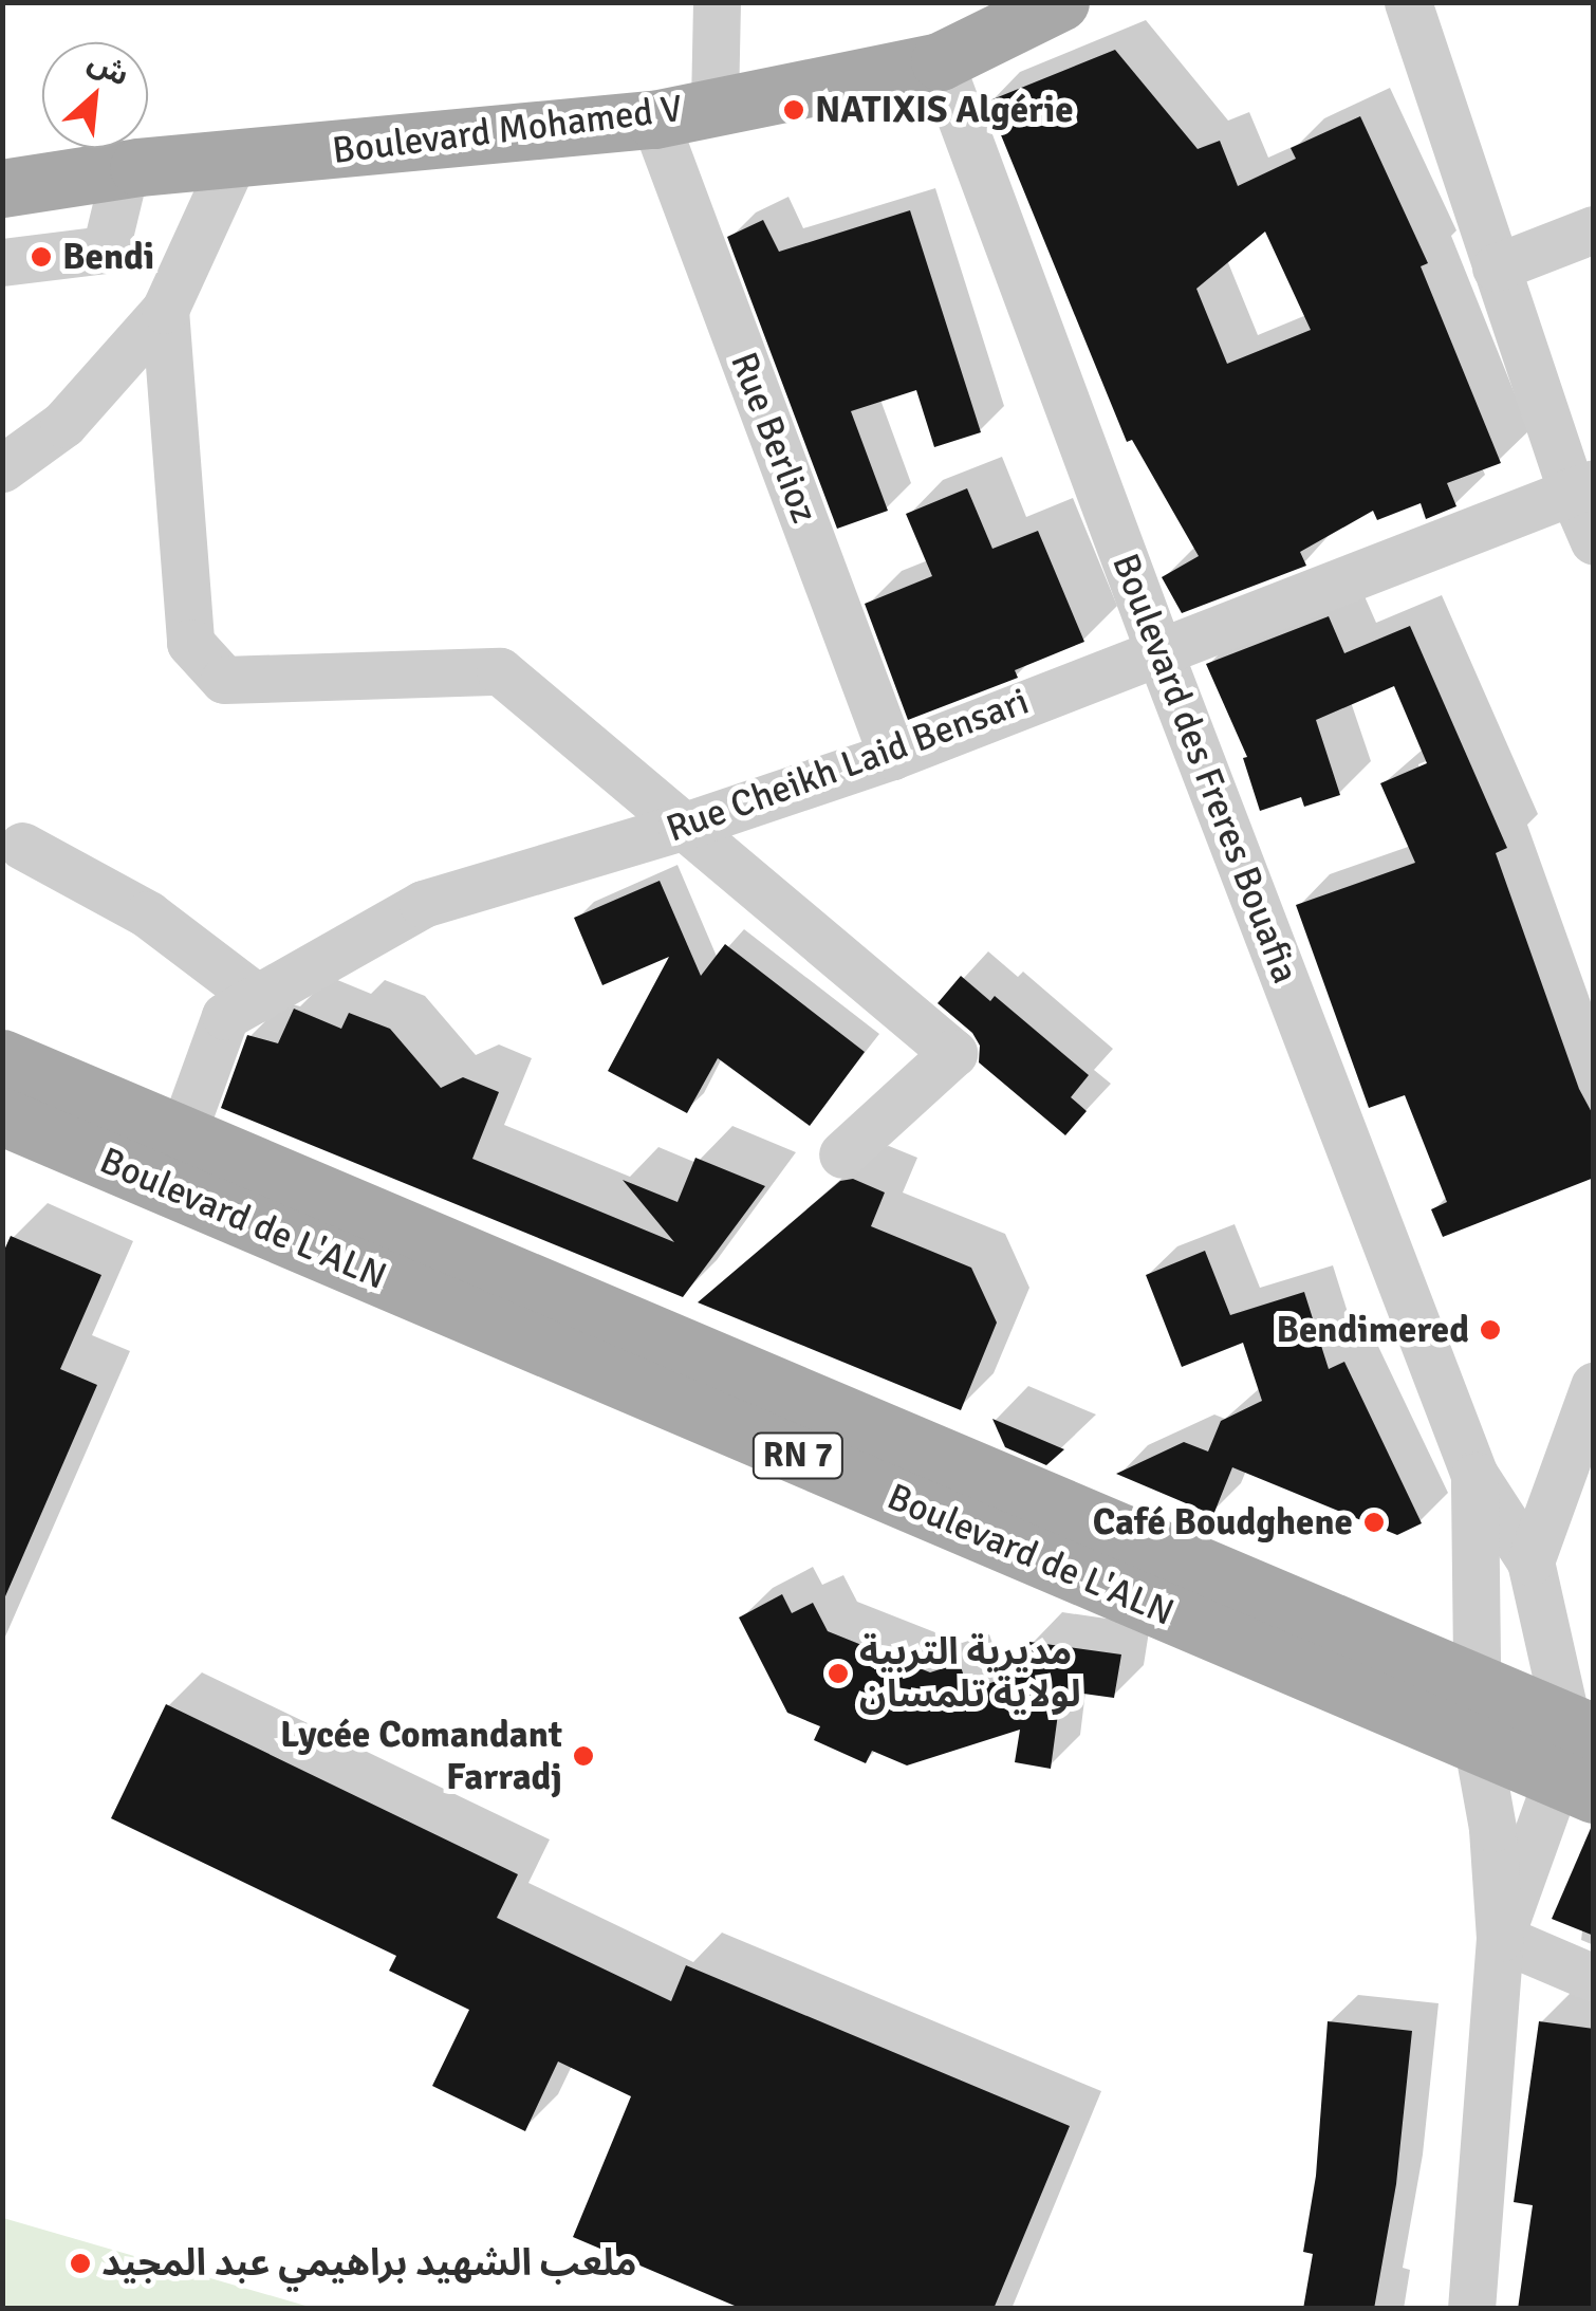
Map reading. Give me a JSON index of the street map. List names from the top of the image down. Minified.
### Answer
{"streets":{"main road":["Boulevard Mohamed V","Boulevard de L'ALN","RN 7"],"street":["Rue Berlioz","Rue Cheikh Laid Bensari","Boulevard des Freres Bouafia"]},"crossings":[["Boulevard Mohamed V","Rue Berlioz"],["Boulevard Mohamed V","Boulevard des Freres Bouafia"],["Rue Berlioz","Rue Cheikh Laid Bensari"],["Rue Cheikh Laid Bensari","Boulevard des Freres Bouafia"],["Rue Cheikh Laid Bensari","Boulevard de L'ALN"]],"places":["NATIXIS Algérie","Bendi","Bendimered","Café Boudghene","مديرية التربية لولاية تلمسان","Lycée Comandant Farradj","ملعب الشهيد براهيمي عبد المجيد"],"north":"top right"}
